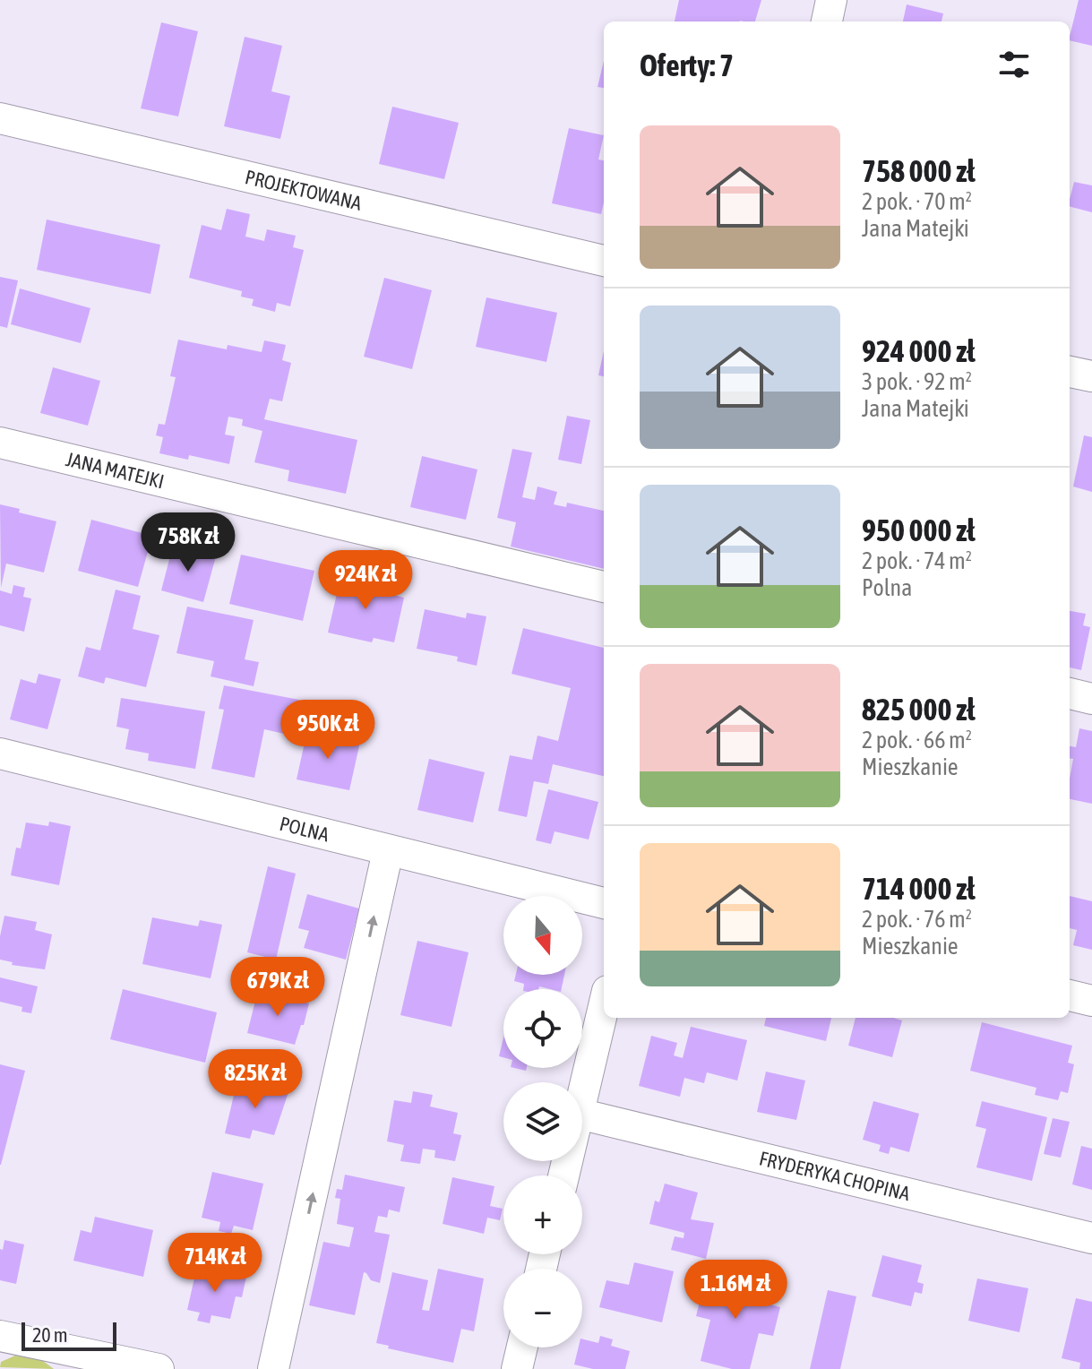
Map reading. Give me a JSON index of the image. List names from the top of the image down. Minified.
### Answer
{"streets":{"street":["PROJEKTOWANA","JANA MATEJKI","POLNA","FRYDERYKA CHOPINA"]},"scale_bar":"20 m","north":"bottom","page":{"heading":"Oferty: 7","list":[{"name":"758 000 zł","note":"2 pok. · 70 m² · Jana Matejki"},{"name":"924 000 zł","note":"3 pok. · 92 m² · Jana Matejki"},{"name":"950 000 zł","note":"2 pok. · 74 m² · Polna"},{"name":"825 000 zł","note":"2 pok. · 66 m² · Mieszkanie"},{"name":"714 000 zł","note":"2 pok. · 76 m² · Mieszkanie"}],"price":["758K zł","924K zł","950K zł","679K zł","825K zł","714K zł","1.16M zł"],"map_buttons":["+","−"],"scale":"20 m"}}
